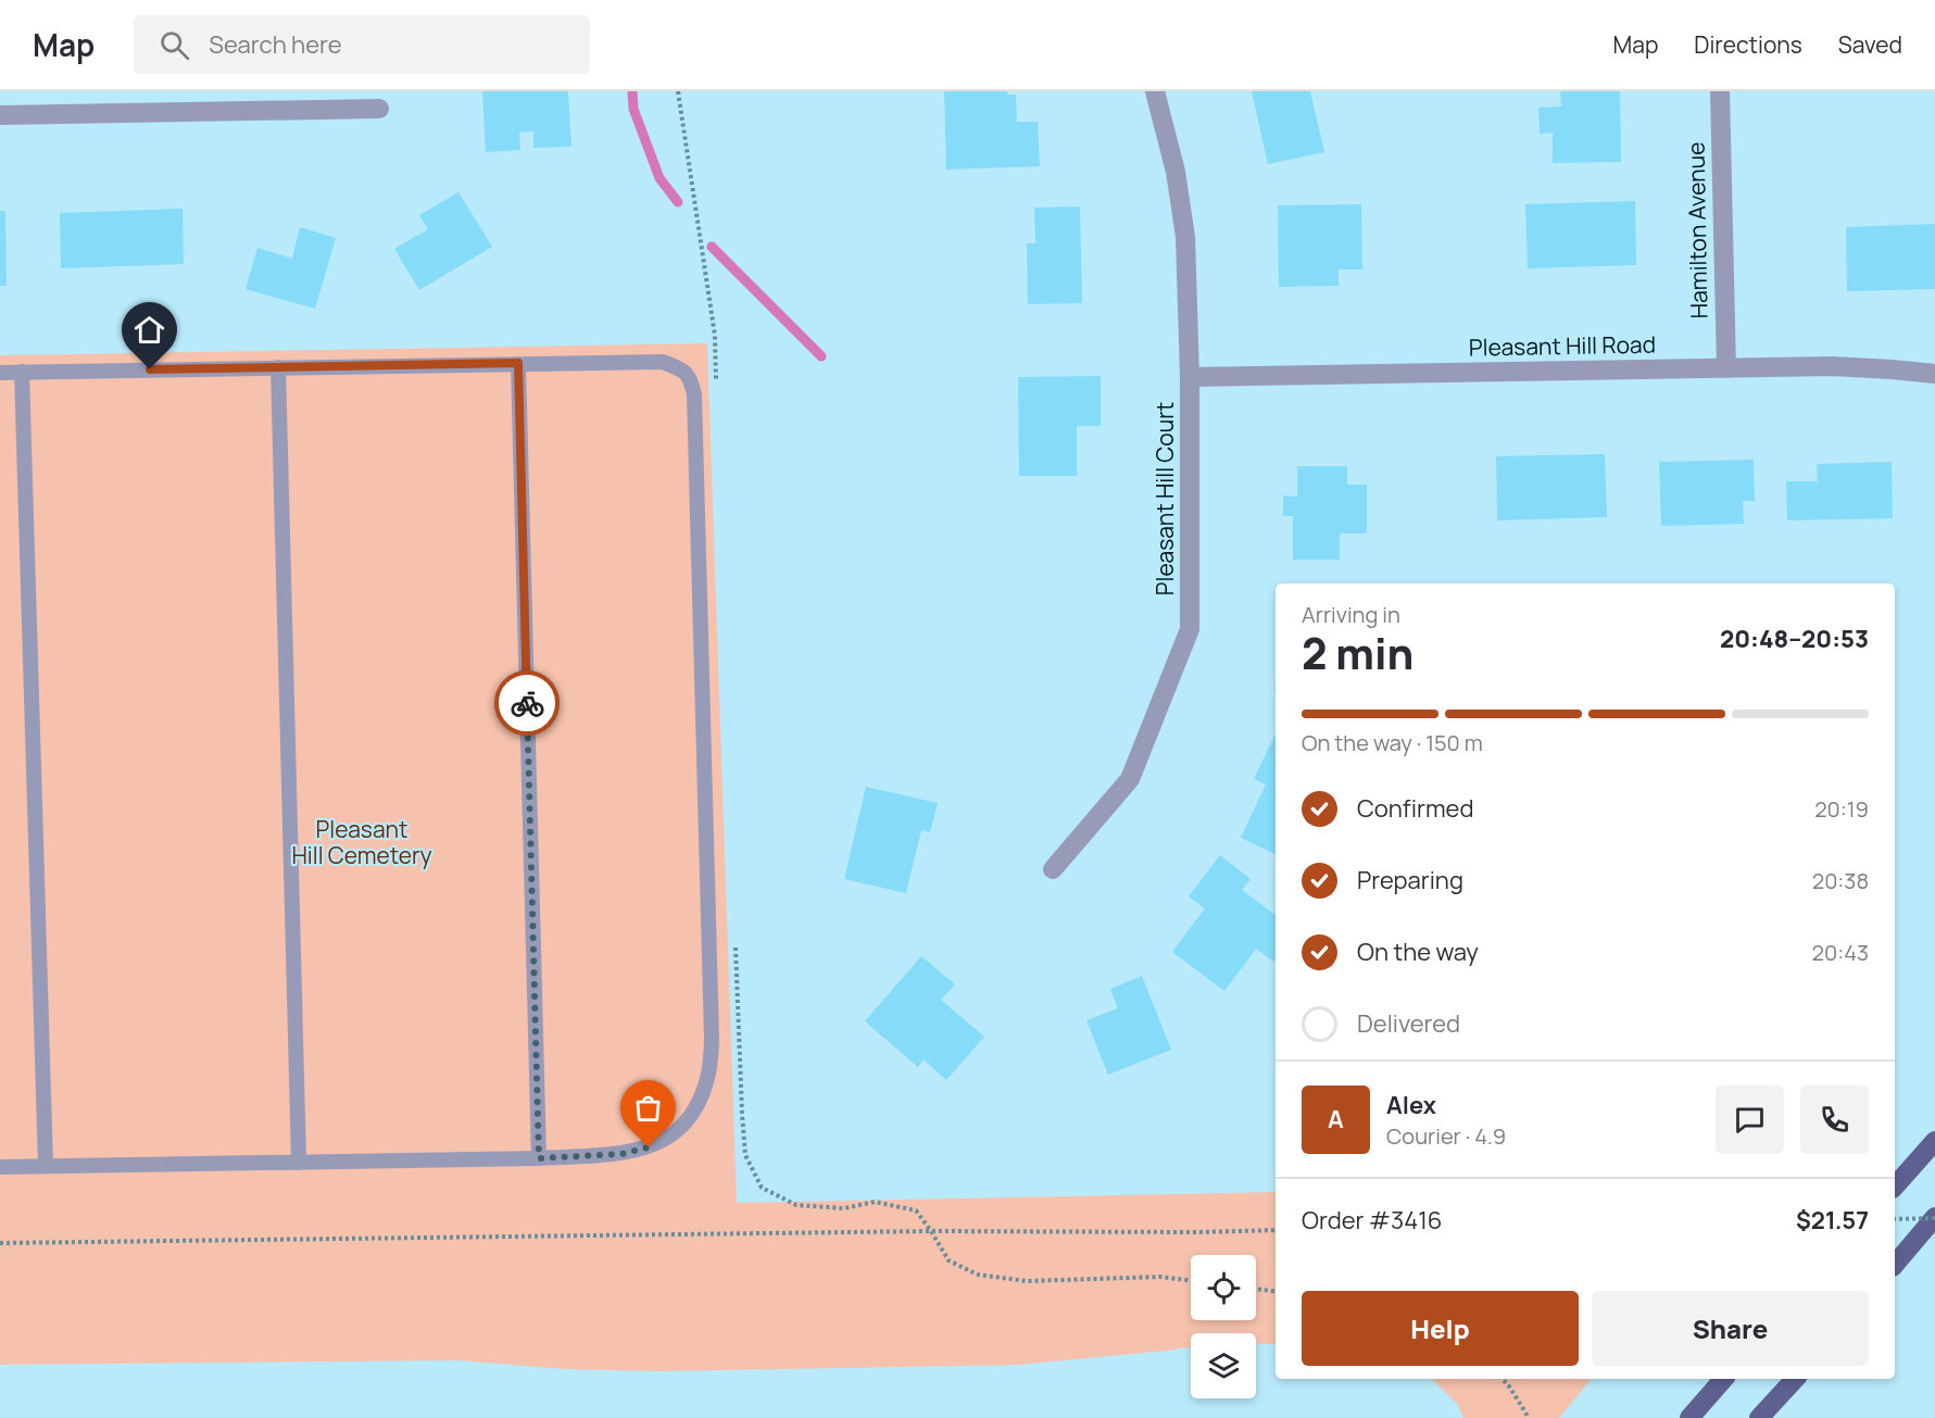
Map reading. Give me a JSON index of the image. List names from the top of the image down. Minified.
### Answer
{"streets":{"street":["Hamilton Avenue","Pleasant Hill Road","Pleasant Hill Court"]},"crossings":[["Hamilton Avenue","Pleasant Hill Road"],["Pleasant Hill Road","Pleasant Hill Court"]],"parks":["Pleasant Hill Cemetery"],"page":{"header":"Map","search":"Search here","nav":["Map","Directions","Saved"],"heading":["2 min","Arriving in","20:48–20:53"],"panel":["Alex","Courier · 4.9","Order #3416","$21.57"],"bar":"On the way · 150 m","list":[["Confirmed","20:19"],["Preparing","20:38"],["On the way","20:43"],"Delivered"],"round":"A","buttons":["Help","Share"]}}
